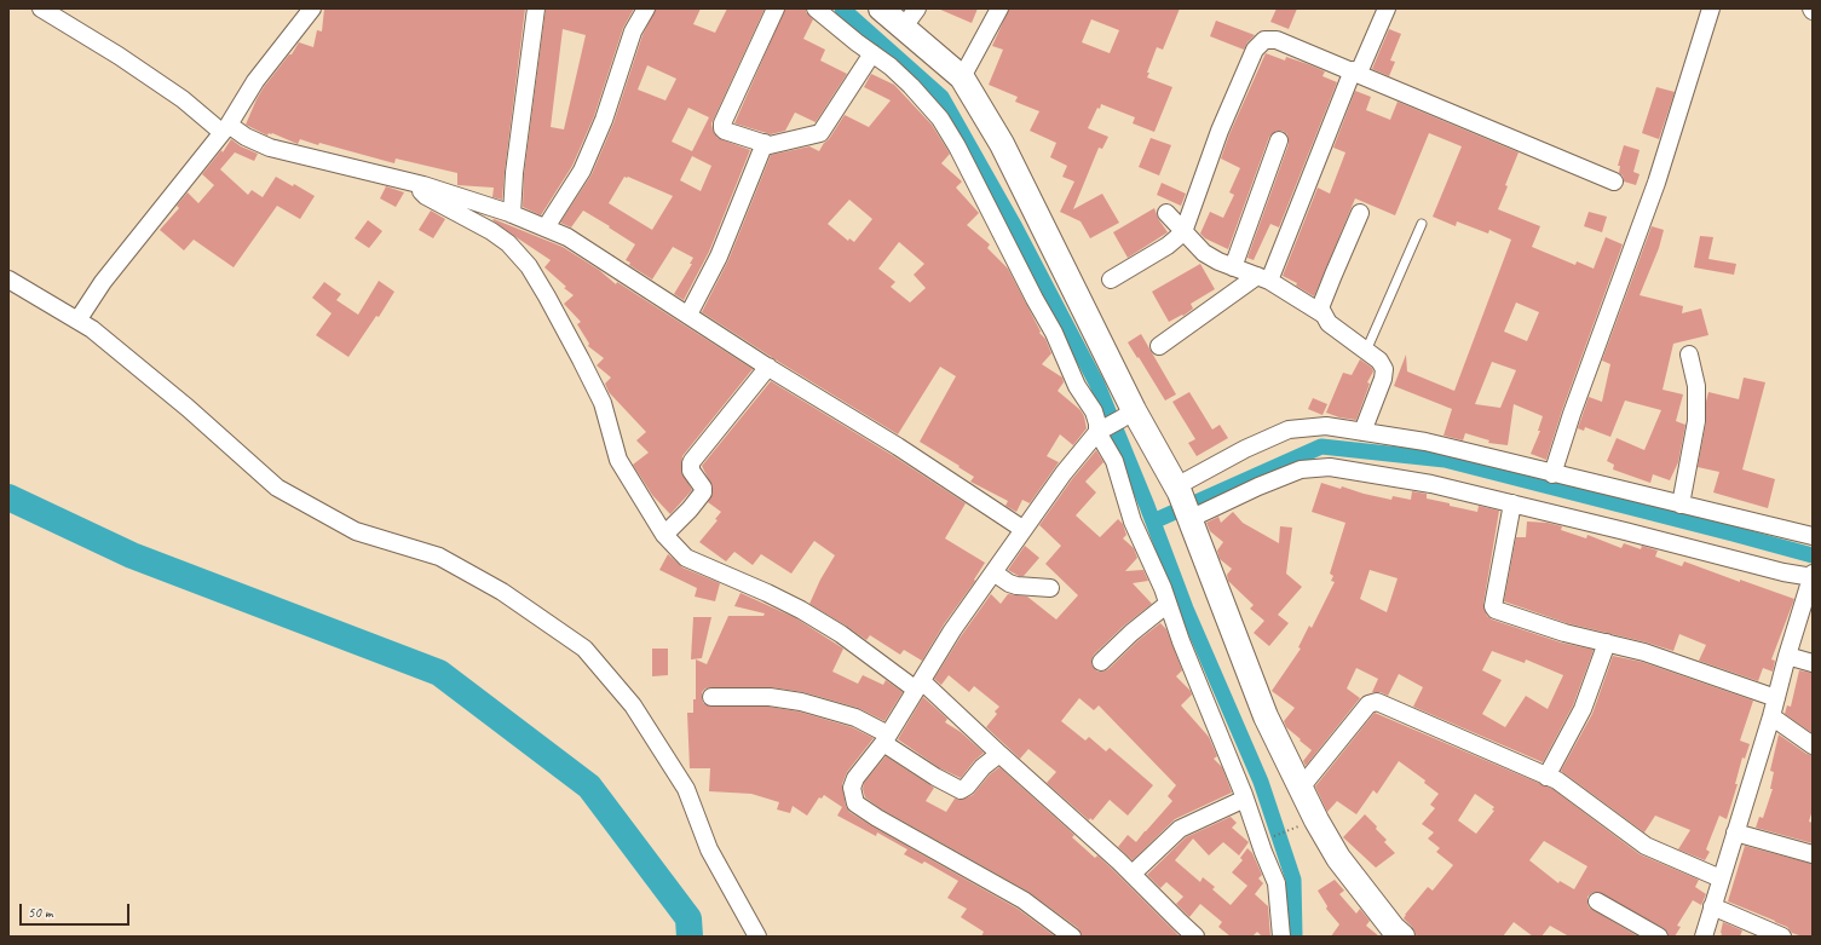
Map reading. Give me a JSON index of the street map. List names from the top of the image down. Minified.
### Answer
{"scale_bar":"50 m"}
